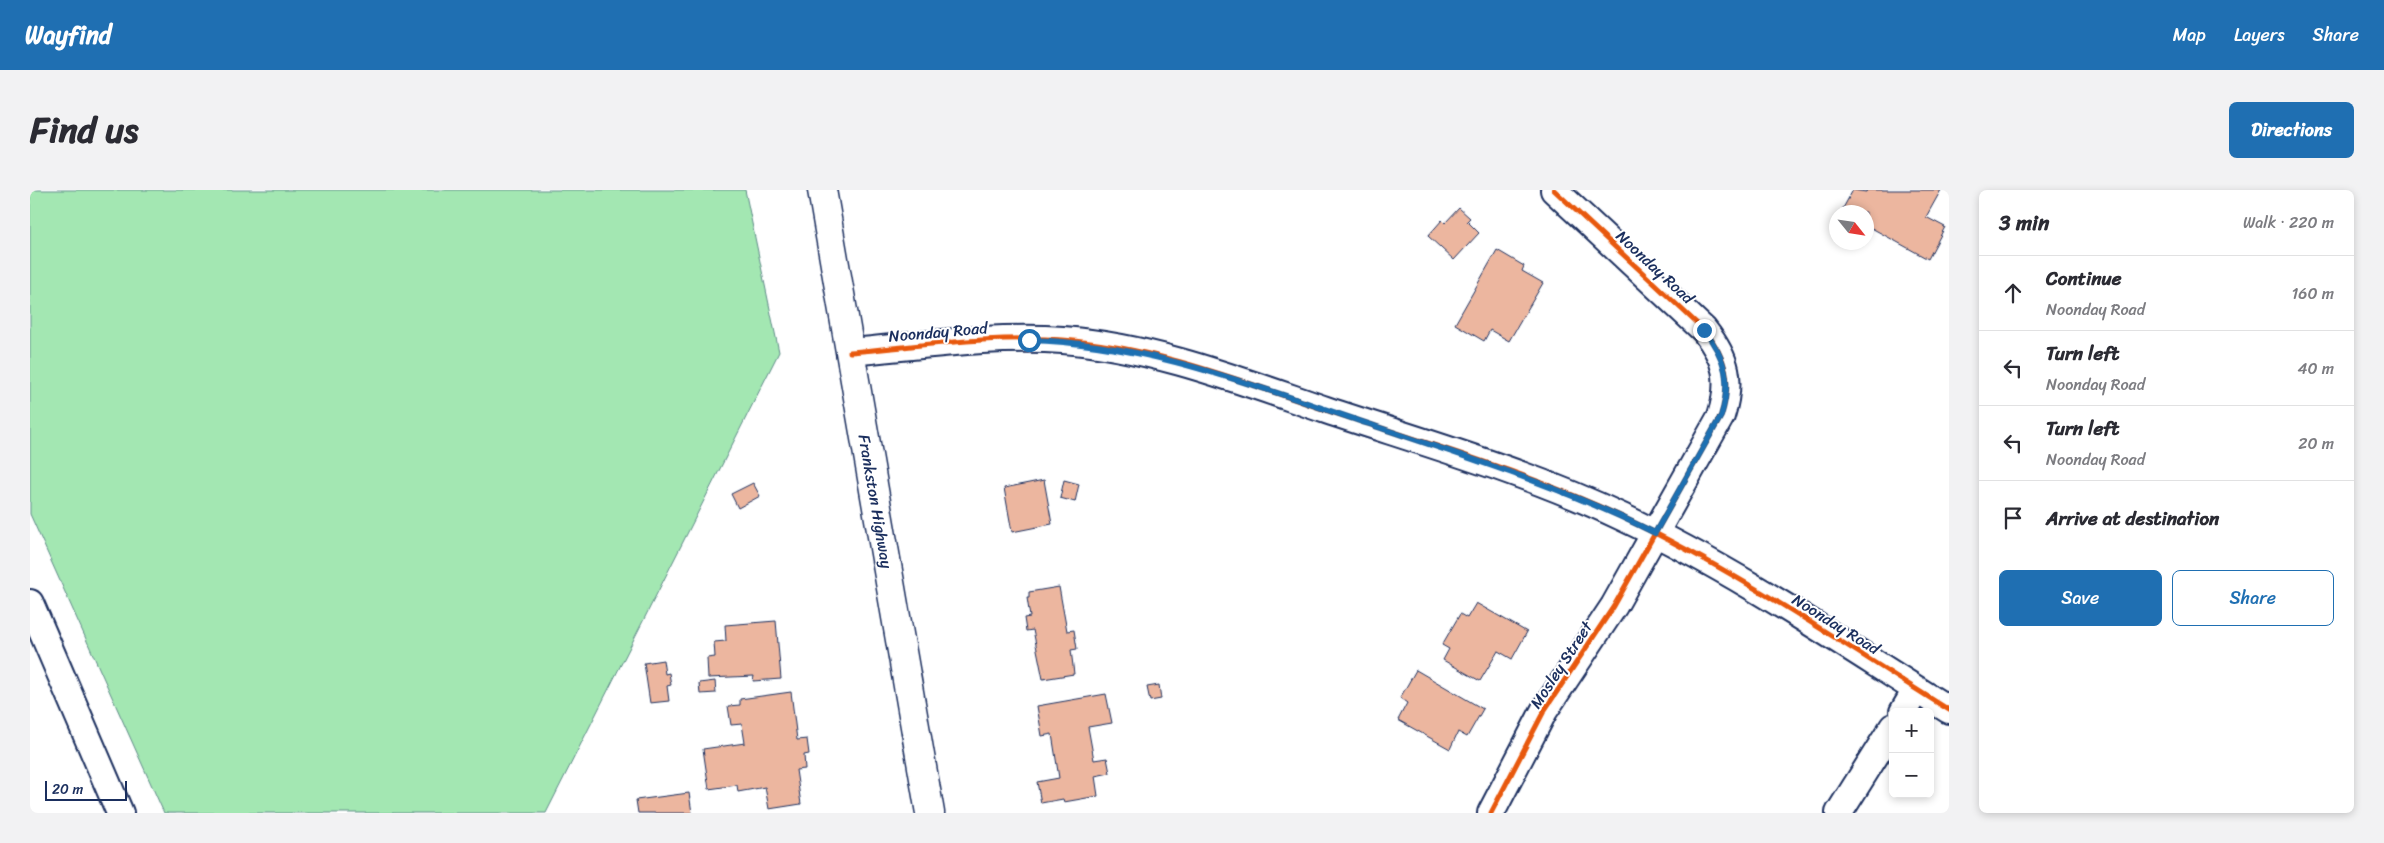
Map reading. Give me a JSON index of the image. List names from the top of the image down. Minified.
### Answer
{"streets":{"main road":["Frankston Highway"],"street":["Noonday Road","Mosley Street"]},"crossings":[["Noonday Road","Frankston Highway"],["Noonday Road","Mosley Street"]],"scale_bar":"20 m","north":"bottom right","page":{"header":"Wayfind","nav":["Map","Layers","Share"],"title":"Find us","buttons":["Directions",["Save","Share"]],"heading":["3 min","Walk · 220 m"],"list":[["Continue","Noonday Road","160 m"],["Turn left","Noonday Road","40 m"],["Turn left","Noonday Road","20 m"],"Arrive at destination"],"map_buttons":["+","−"],"scale":"20 m"}}
